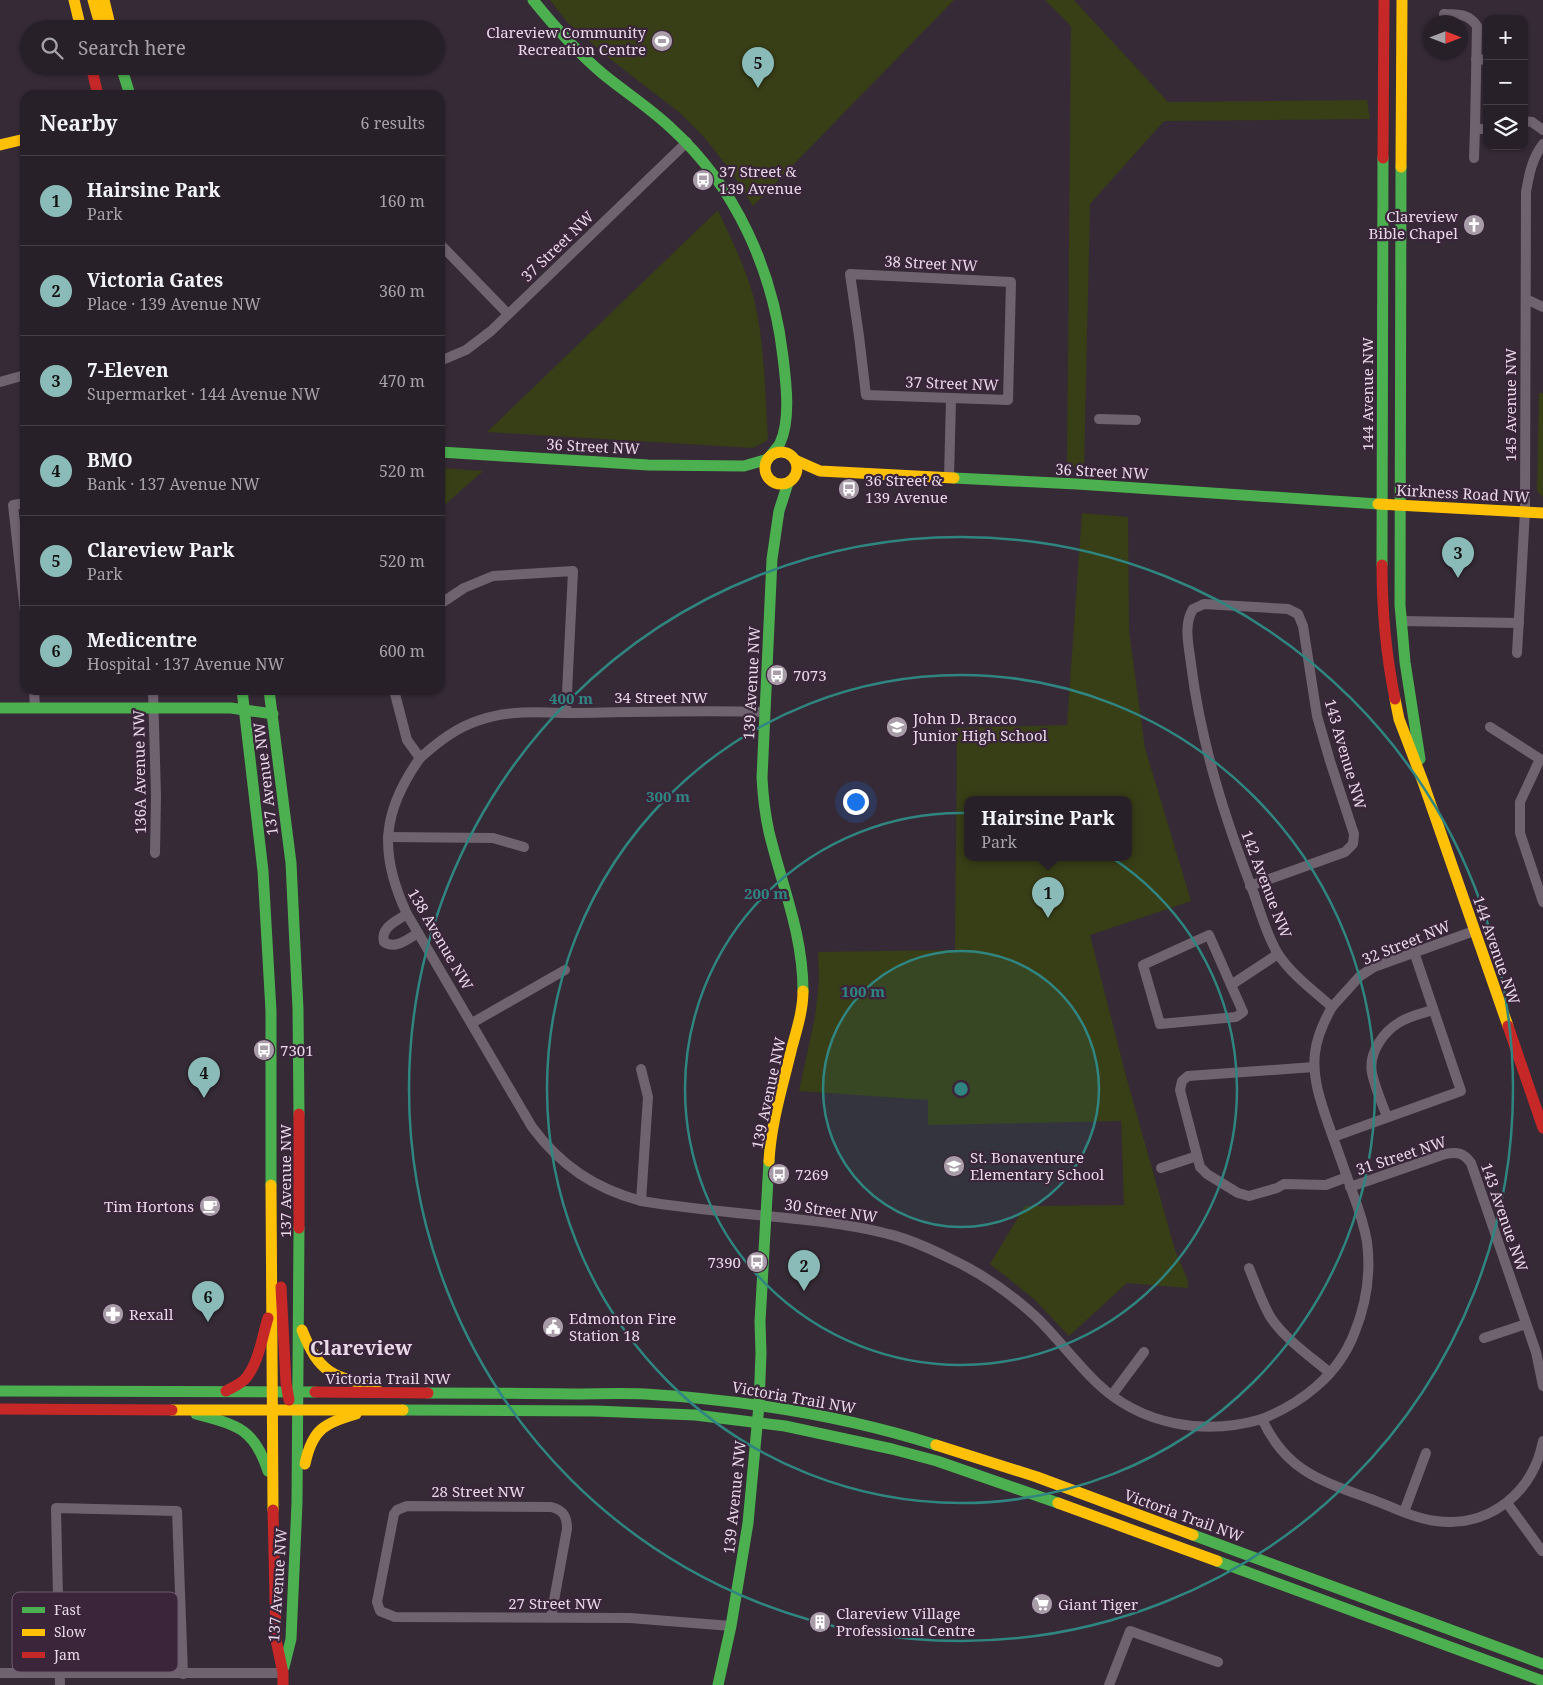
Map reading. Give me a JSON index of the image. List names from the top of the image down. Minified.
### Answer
{"streets":{"main road":["144 Avenue NW","36 Street NW","Kirkness Road NW","139 Avenue NW","137 Avenue NW","Victoria Trail NW"],"street":["37 Street NW","38 Street NW","145 Avenue NW","34 Street NW","143 Avenue NW","136A Avenue NW","142 Avenue NW","138 Avenue NW","32 Street NW","31 Street NW","30 Street NW","28 Street NW","27 Street NW"]},"crossings":[["37 Street NW","38 Street NW"],["144 Avenue NW","36 Street NW"],["144 Avenue NW","Kirkness Road NW"],["144 Avenue NW","32 Street NW"],["145 Avenue NW","Kirkness Road NW"],["36 Street NW","Kirkness Road NW"],["36 Street NW","139 Avenue NW"],["139 Avenue NW","34 Street NW"],["139 Avenue NW","30 Street NW"],["139 Avenue NW","Victoria Trail NW"],["139 Avenue NW","27 Street NW"],["34 Street NW","138 Avenue NW"],["143 Avenue NW","142 Avenue NW"],["143 Avenue NW","31 Street NW"],["137 Avenue NW","Victoria Trail NW"],["142 Avenue NW","32 Street NW"],["138 Avenue NW","30 Street NW"],["28 Street NW","27 Street NW"]],"districts":["Clareview"],"places":{"sports":["Clareview Community Recreation Centre"],"bus stop":["37 Street & 139 Avenue","36 Street & 139 Avenue","7073","7301","7269","7390"],"church":["Clareview Bible Chapel"],"school or university":["John D. Bracco Junior High School","St. Bonaventure Elementary School"],"cafe":["Tim Hortons"],"pharmacy":["Rexall"],"public building":["Edmonton Fire Station 18"],"supermarket":["Giant Tiger"],"building":["Clareview Village Professional Centre"]},"legend":["Fast","Slow","Jam"],"north":"right","page":{"map_buttons":["+","−"],"search":"Search here","pins":["5","3","1","4","2","6"],"heading":["Nearby","6 results"],"list":[{"mark":"1","name":"Hairsine Park","note":"Park","value":"160 m"},{"mark":"2","name":"Victoria Gates","note":"Place · 139 Avenue NW","value":"360 m"},{"mark":"3","name":"7-Eleven","note":"Supermarket · 144 Avenue NW","value":"470 m"},{"mark":"4","name":"BMO","note":"Bank · 137 Avenue NW","value":"520 m"},{"mark":"5","name":"Clareview Park","note":"Park","value":"520 m"},{"mark":"6","name":"Medicentre","note":"Hospital · 137 Avenue NW","value":"600 m"}],"popup":["Hairsine Park","Park"]},"rings":["400 m","300 m","200 m","100 m"]}
